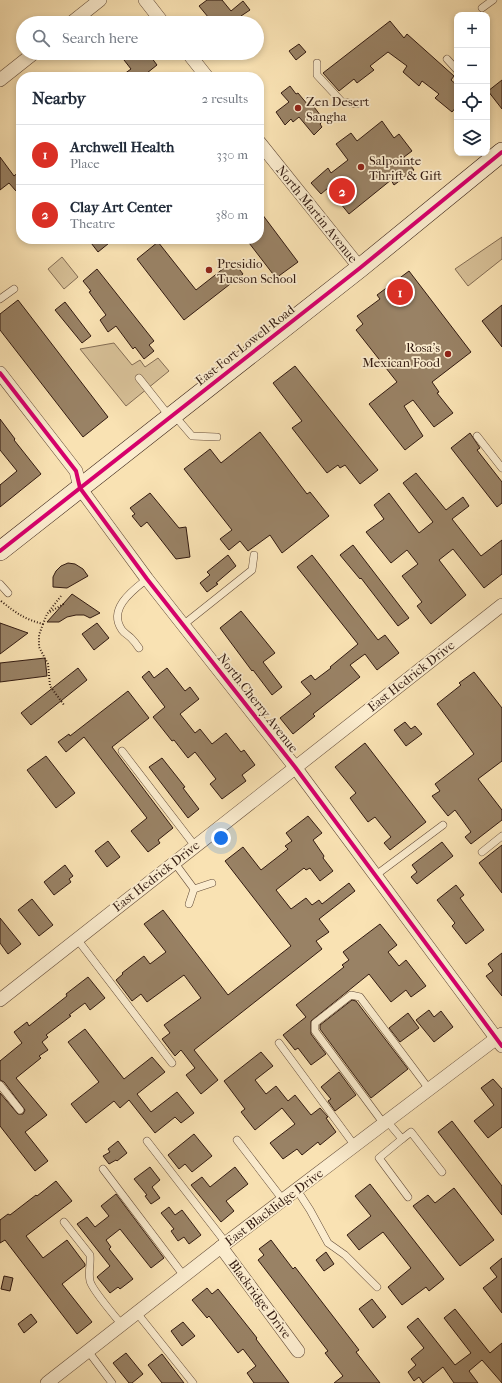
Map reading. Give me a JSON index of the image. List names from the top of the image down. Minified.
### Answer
{"streets":{"main road":["East Fort Lowell Road"],"street":["North Martin Avenue","East Hedrick Drive","North Cherry Avenue","East Blacklidge Drive","Blackridge Drive"]},"crossings":[["North Martin Avenue","East Fort Lowell Road"],["East Fort Lowell Road","North Cherry Avenue"],["East Hedrick Drive","North Cherry Avenue"],["North Cherry Avenue","East Blacklidge Drive"],["East Blacklidge Drive","Blackridge Drive"]],"places":["Zen Desert Sangha","Salpointe Thrift & Gift","Presidio Tucson School","Rosa's Mexican Food"],"page":{"map_buttons":["+","−"],"search":"Search here","heading":["Nearby","2 results"],"list":[{"mark":"1","name":"Archwell Health","note":"Place","value":"330 m"},{"mark":"2","name":"Clay Art Center","note":"Theatre","value":"380 m"}],"pins":["2","1"]}}
